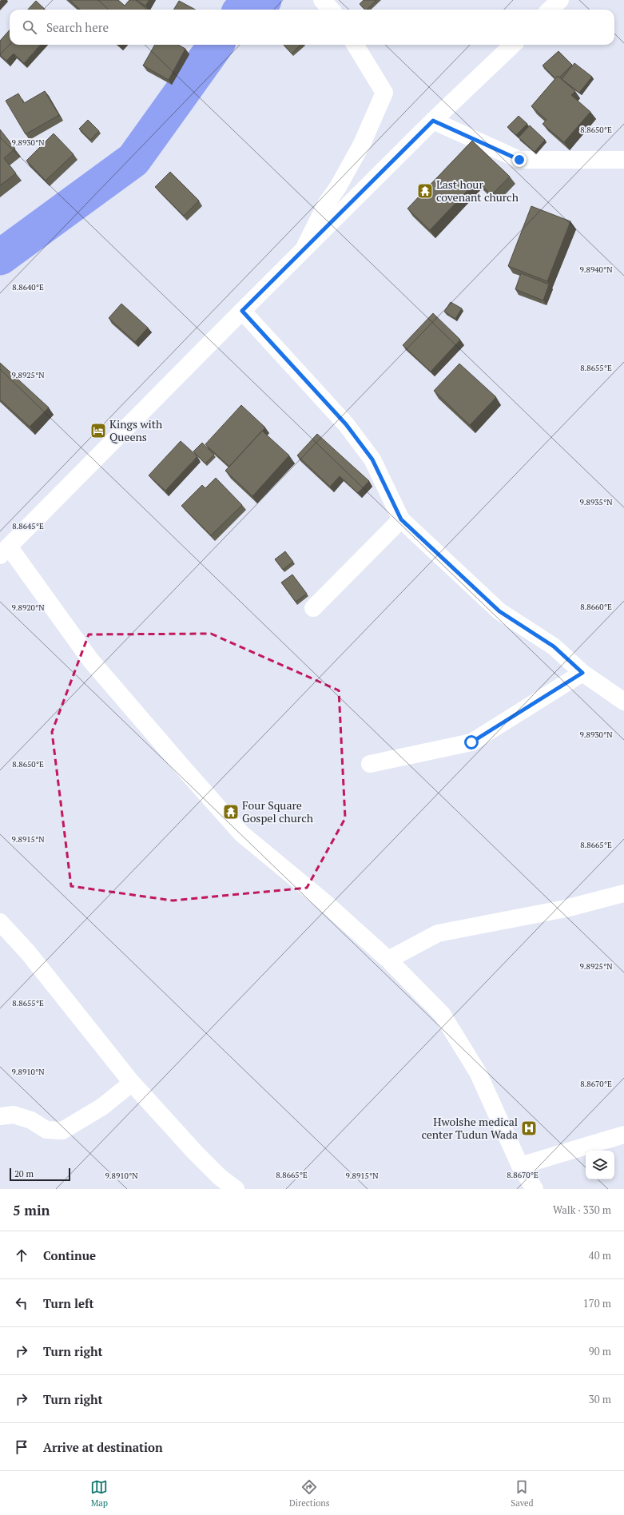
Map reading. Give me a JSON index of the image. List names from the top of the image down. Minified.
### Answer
{"places":{"temple":["Last hour covenant church","Four Square Gospel church"],"hotel":["Kings with Queens"],"hospital":["Hwolshe medical center Tudun Wada"]},"scale_bar":"20 m","page":{"search":"Search here","scale":"20 m","heading":["5 min","Walk · 330 m"],"list":[["Continue","40 m"],["Turn left","170 m"],["Turn right","90 m"],["Turn right","30 m"],"Arrive at destination"],"nav":["Map","Directions","Saved"]},"coordinates":["8.8650°E","9.8930°N","9.8940°N","8.8640°E","8.8655°E","9.8925°N","9.8935°N","8.8645°E","8.8660°E","9.8920°N","9.8915°N","8.8665°E","9.8910°N","8.8670°E"]}
